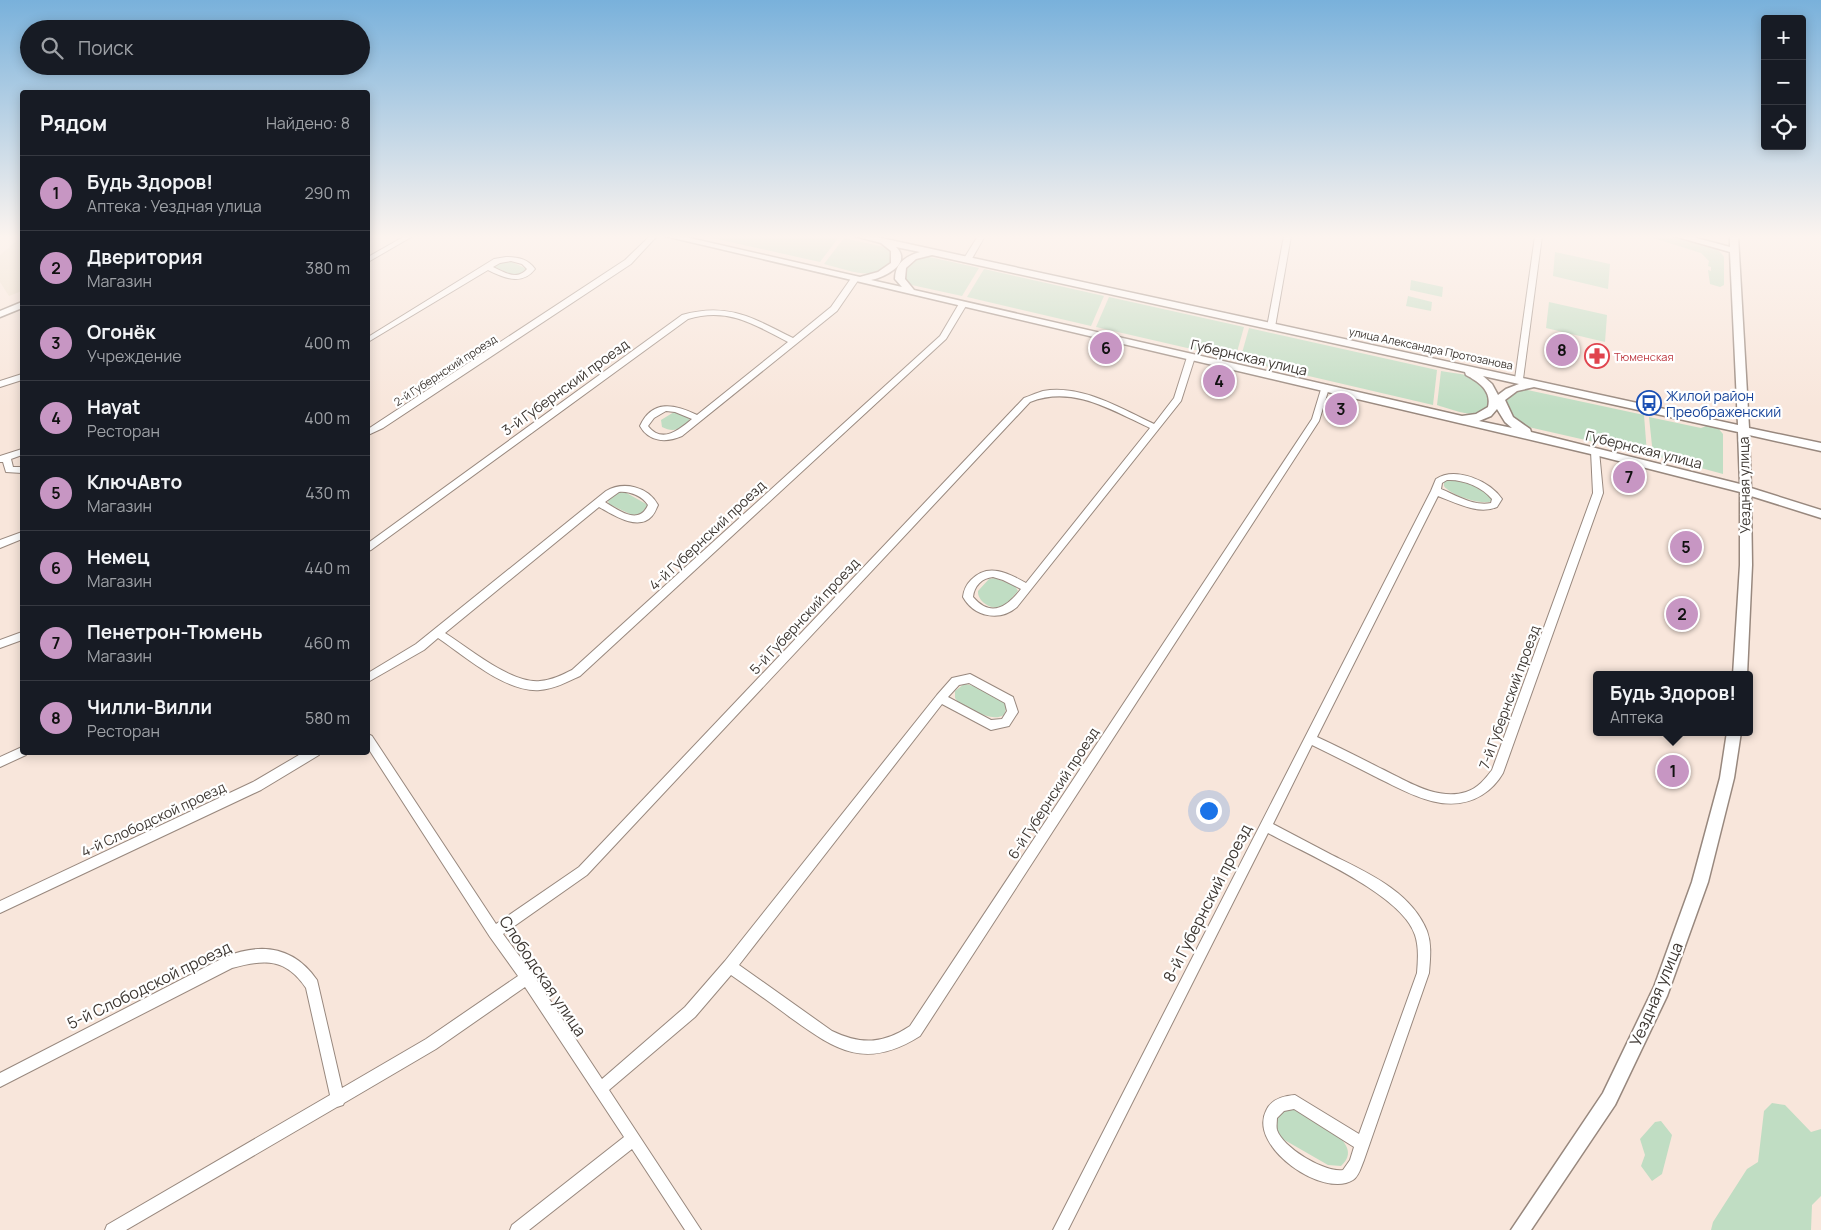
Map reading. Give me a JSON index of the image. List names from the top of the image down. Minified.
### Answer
{"streets":{"street":["улица Александра Протозанова","Губернская улица","2-й Губернский проезд","3-й Губернский проезд","Уездная улица","4-й Губернский проезд","5-й Губернский проезд","7-й Губернский проезд","6-й Губернский проезд","4-й Слободской проезд","8-й Губернский проезд","Слободская улица","5-й Слободской проезд"]},"crossings":[["улица Александра Протозанова","Уездная улица"],["Губернская улица","Уездная улица"],["Губернская улица","4-й Губернский проезд"],["Губернская улица","7-й Губернский проезд"],["Губернская улица","6-й Губернский проезд"],["5-й Губернский проезд","Слободская улица"]],"places":{"pharmacy":["Тюменская"],"bus stop":["Жилой район Преображенский"]},"page":{"map_buttons":["+","−"],"search":"Поиск","heading":["Рядом","Найдено: 8"],"list":[{"mark":"1","name":"Будь Здоров!","note":"Аптека · Уездная улица","value":"290 m"},{"mark":"2","name":"Дверитория","note":"Магазин","value":"380 m"},{"mark":"3","name":"Огонёк","note":"Учреждение","value":"400 m"},{"mark":"4","name":"Hayat","note":"Ресторан","value":"400 m"},{"mark":"5","name":"КлючАвто","note":"Магазин","value":"430 m"},{"mark":"6","name":"Немец","note":"Магазин","value":"440 m"},{"mark":"7","name":"Пенетрон-Тюмень","note":"Магазин","value":"460 m"},{"mark":"8","name":"Чилли-Вилли","note":"Ресторан","value":"580 m"}],"pins":["6","8","4","3","7","5","2","1"],"popup":["Будь Здоров!","Аптека"]}}
